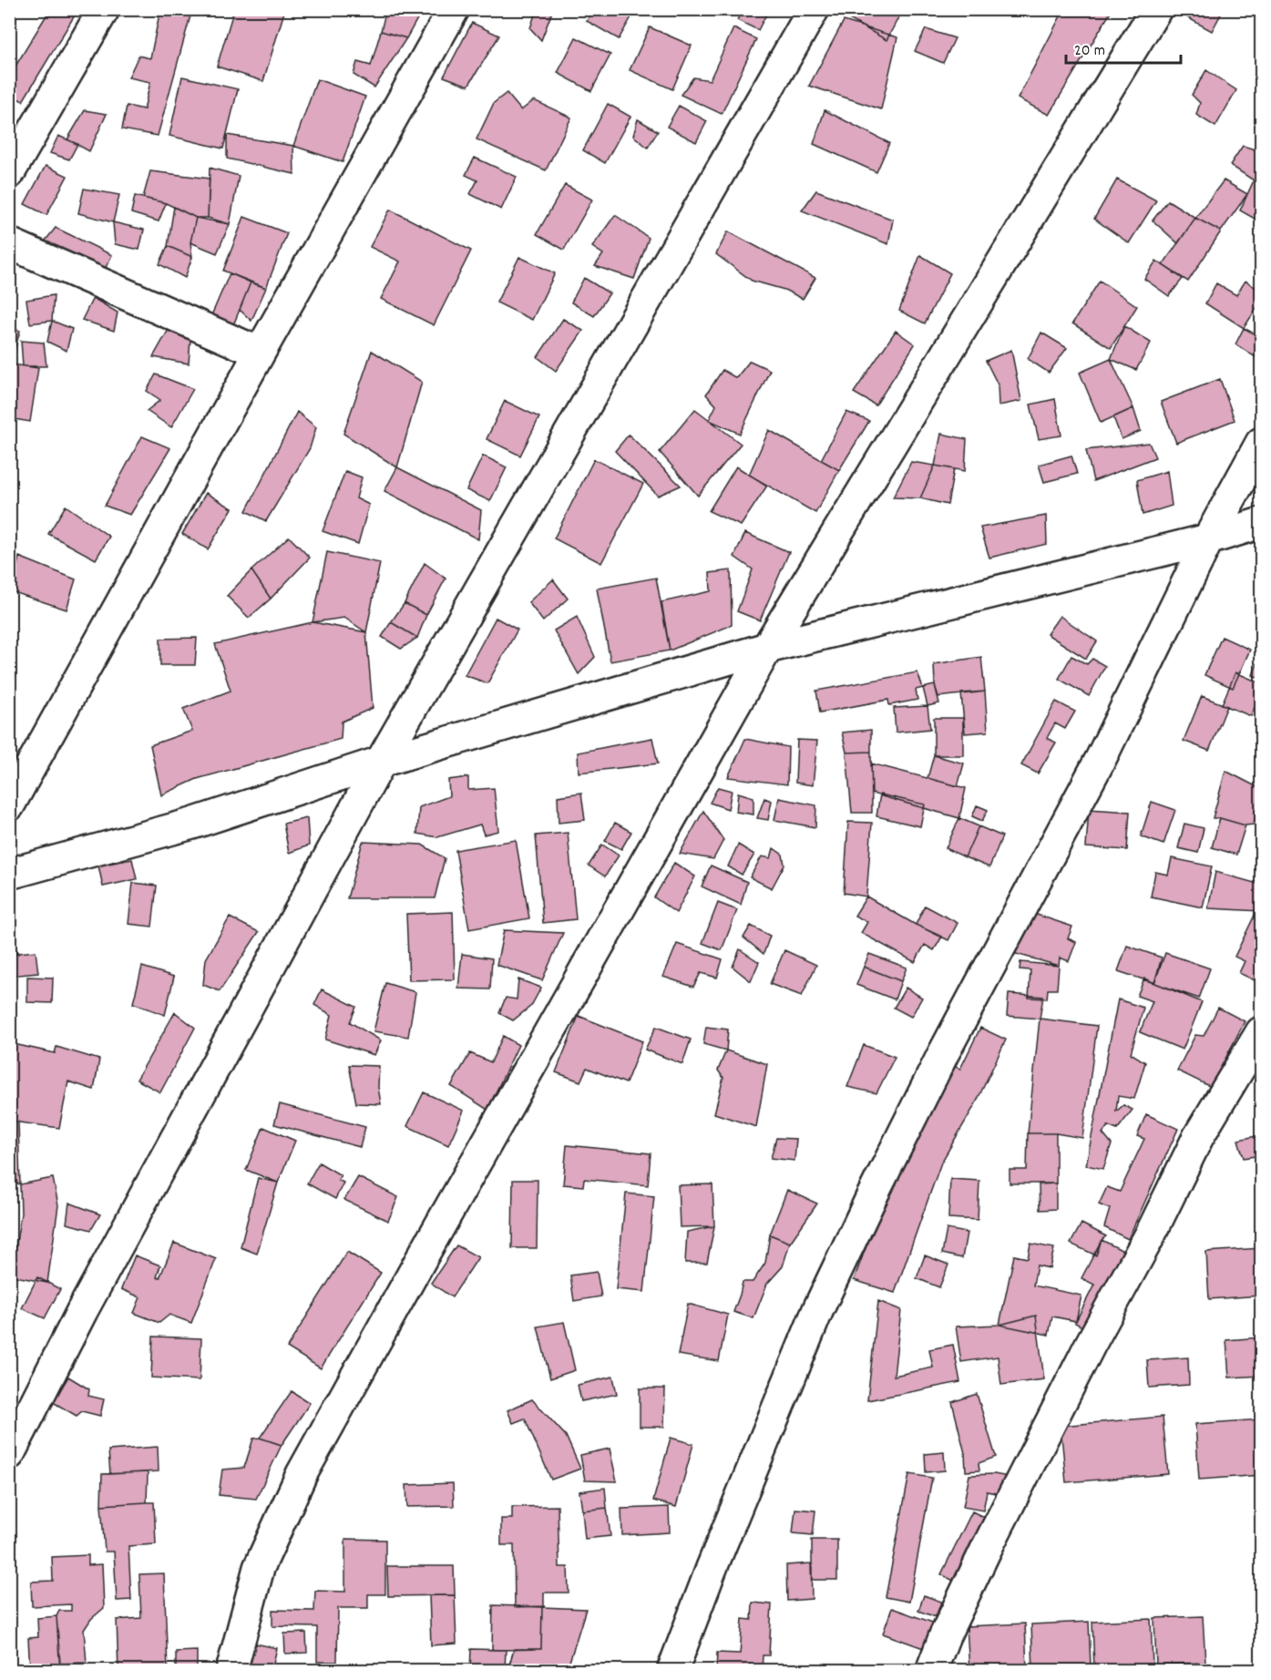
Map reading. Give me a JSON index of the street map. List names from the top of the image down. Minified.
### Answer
{"scale_bar":"20 m"}
